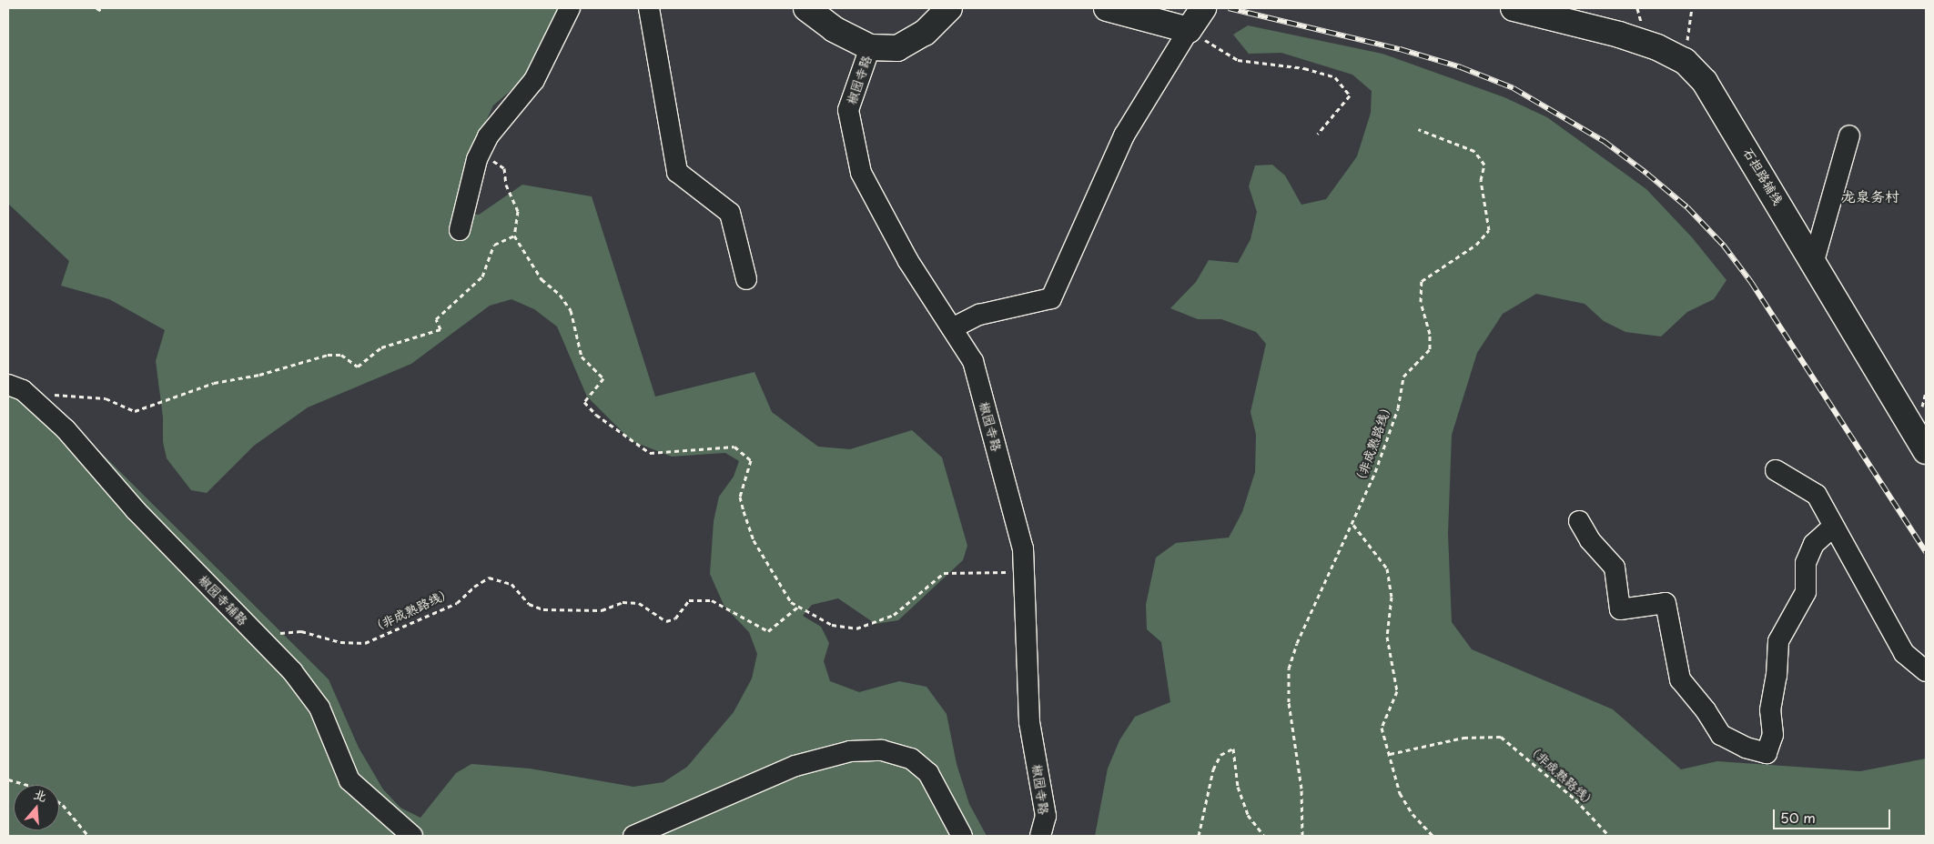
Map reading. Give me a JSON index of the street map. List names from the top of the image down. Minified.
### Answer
{"streets":{"main road":["石担路辅线"],"street":["椒园寺路","椒园寺辅路"],"path":["（非成熟路线）"]},"crossings":[["（非成熟路线）","椒园寺辅路"]],"districts":["龙泉务村"],"scale_bar":"50 m","north":"top"}
